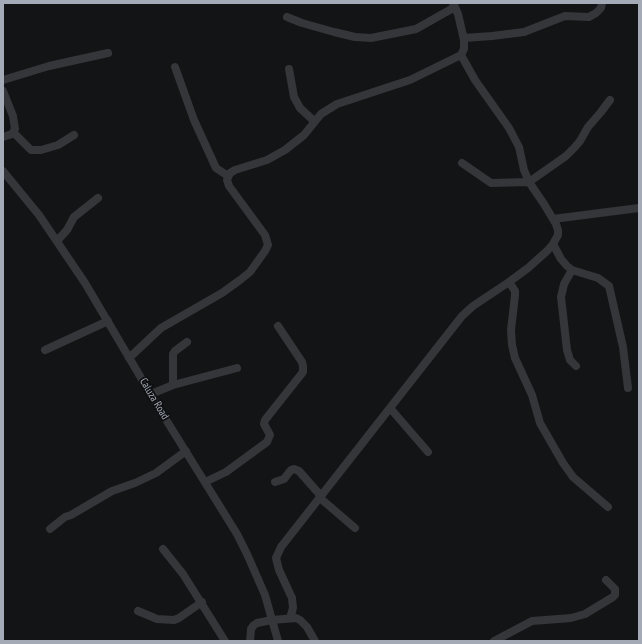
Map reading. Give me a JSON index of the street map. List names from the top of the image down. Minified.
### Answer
{"streets":{"street":["Caluza Road"]}}
